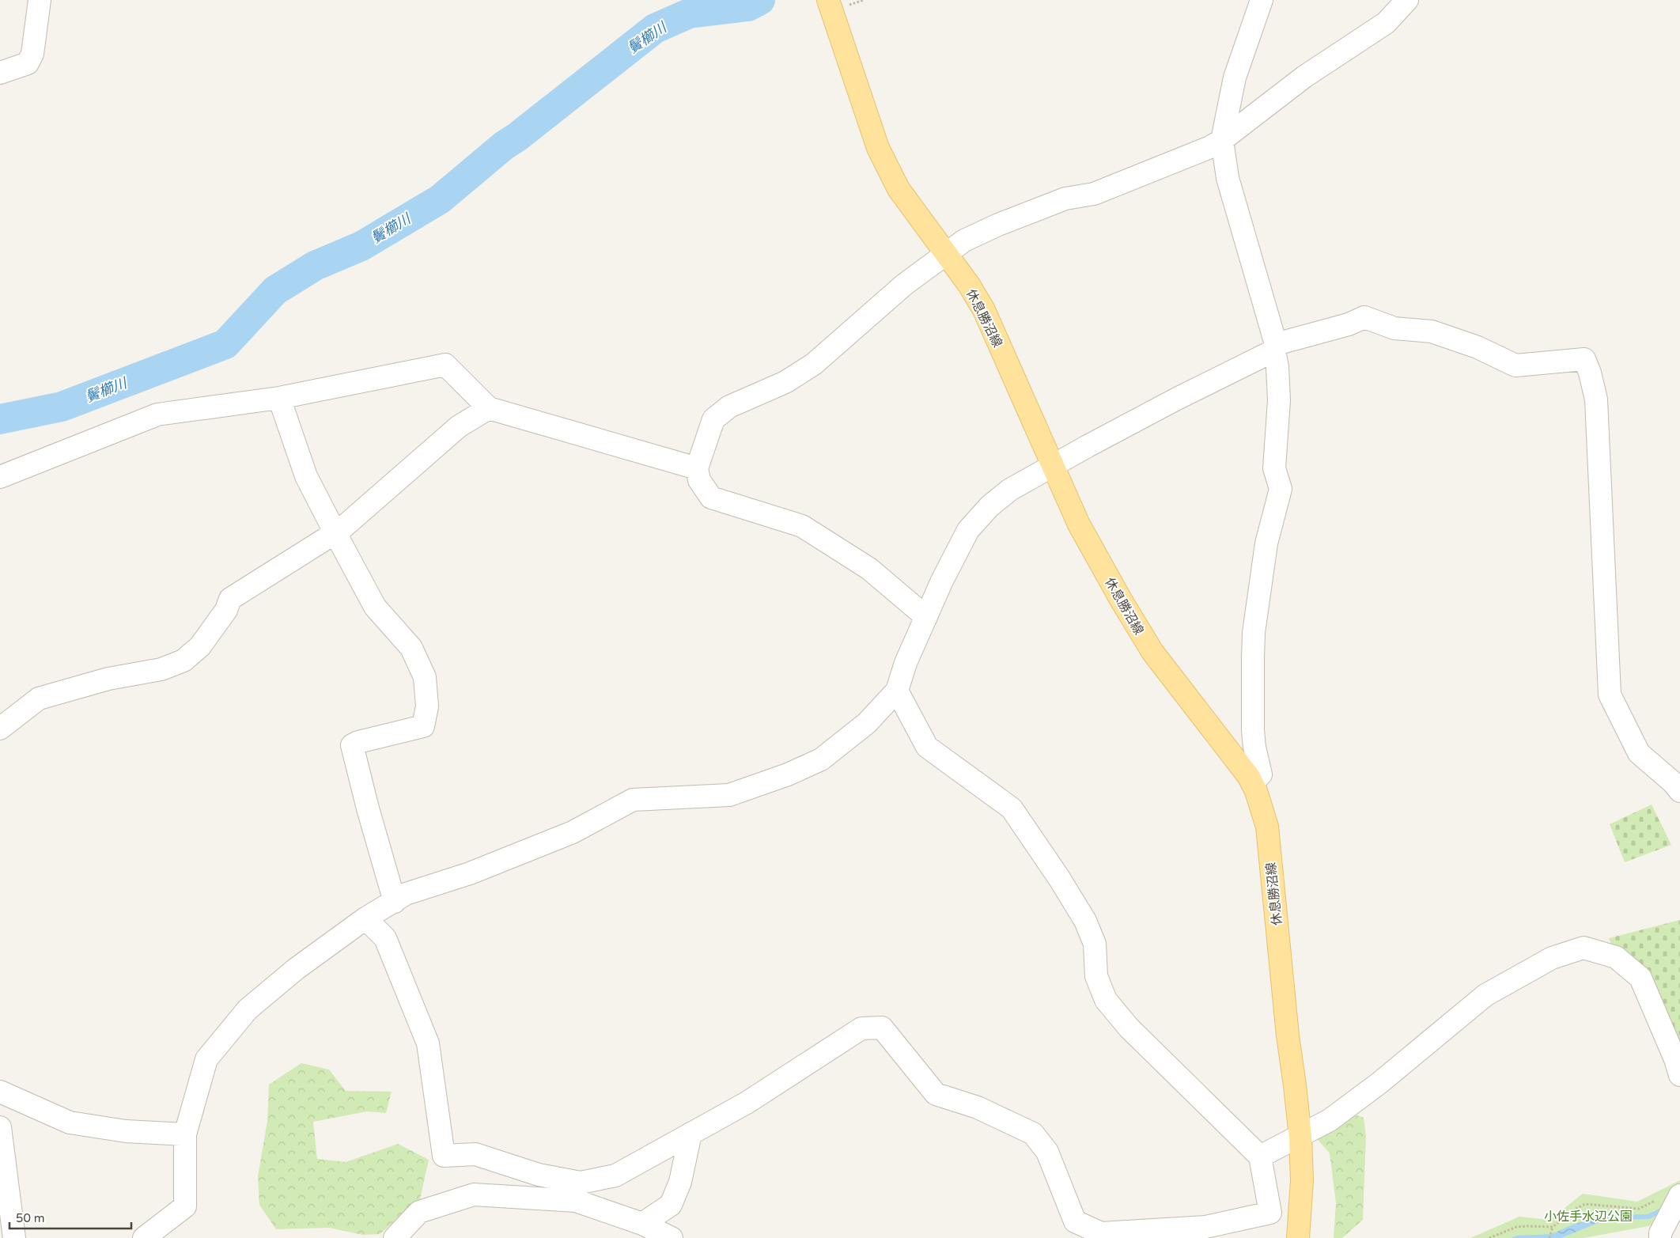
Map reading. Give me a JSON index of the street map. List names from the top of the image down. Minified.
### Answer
{"streets":{"main road":["休息勝沼線"]},"water":["鬢櫛川"],"parks":["小佐手水辺公園"],"scale_bar":"50 m"}
